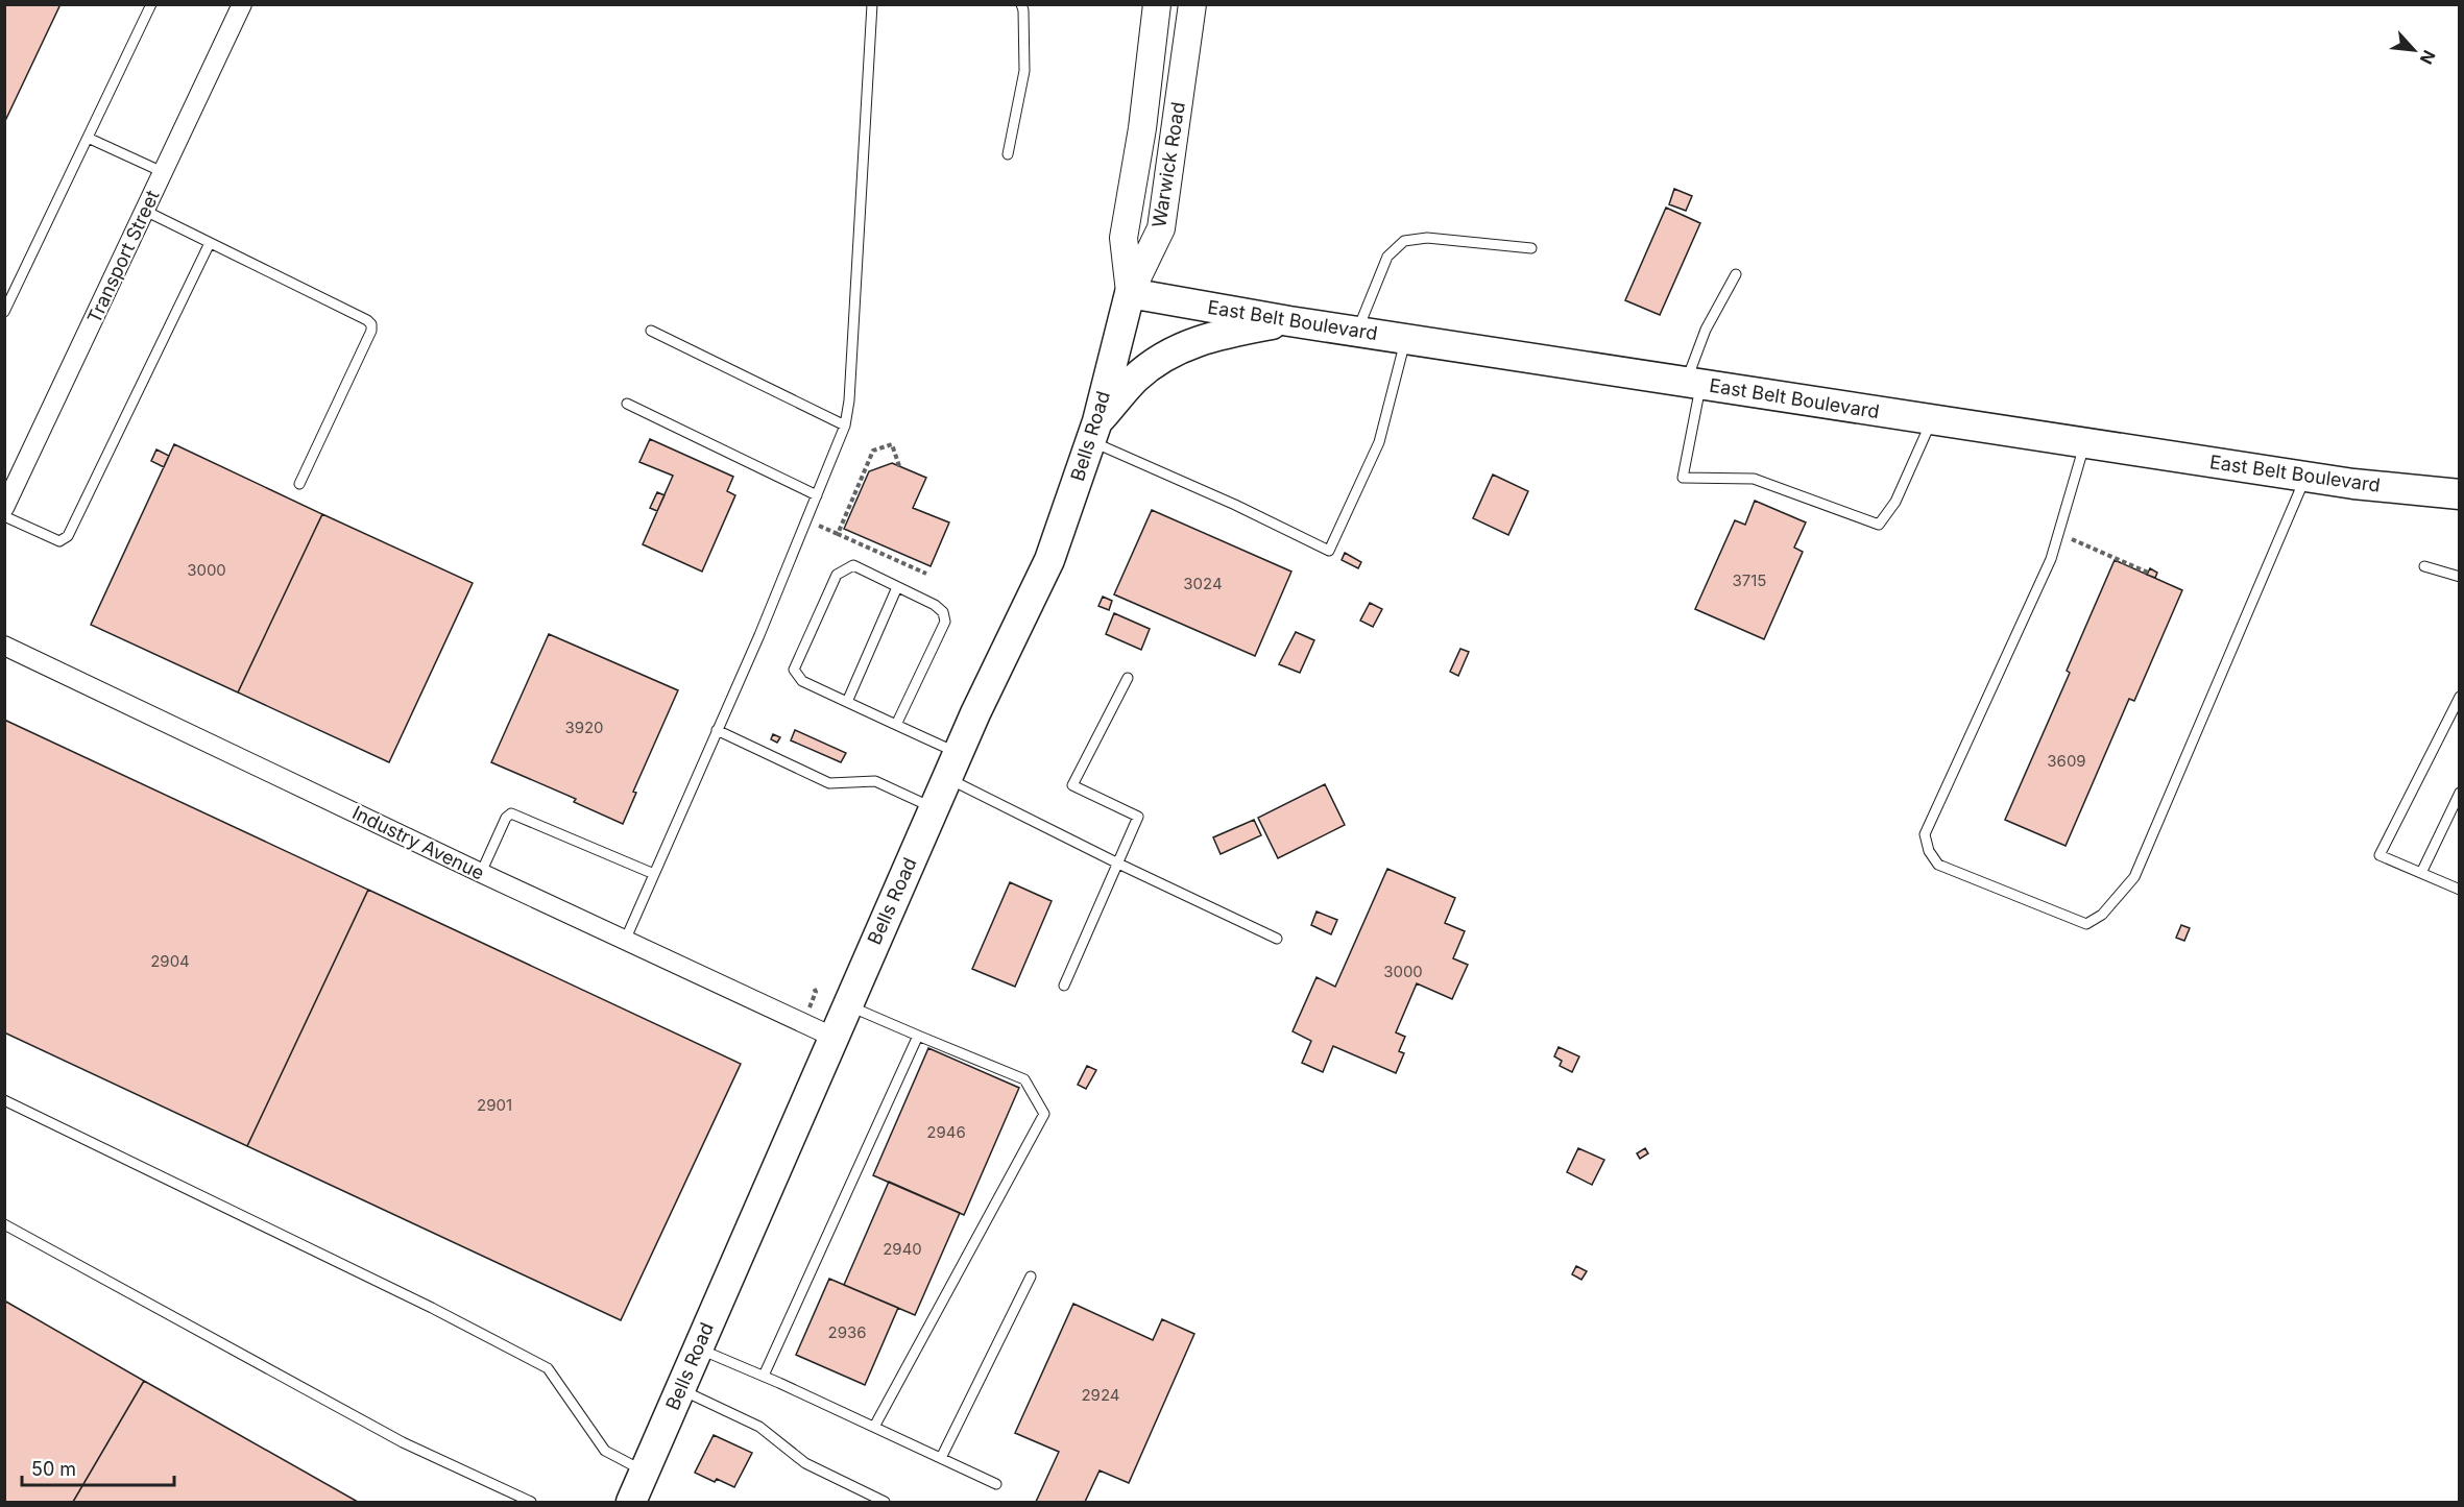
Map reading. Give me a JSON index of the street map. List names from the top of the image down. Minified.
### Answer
{"streets":{"main road":["Warwick Road","East Belt Boulevard","Bells Road"],"street":["Transport Street","Industry Avenue"]},"crossings":[["Warwick Road","East Belt Boulevard"],["Warwick Road","Bells Road"],["East Belt Boulevard","Bells Road"],["Bells Road","Industry Avenue"]],"house_numbers":["3000","3715","3024","3920","3609","2904","3000","2901","2946","2940","2936","2924"],"scale_bar":"50 m","north":"bottom right"}
